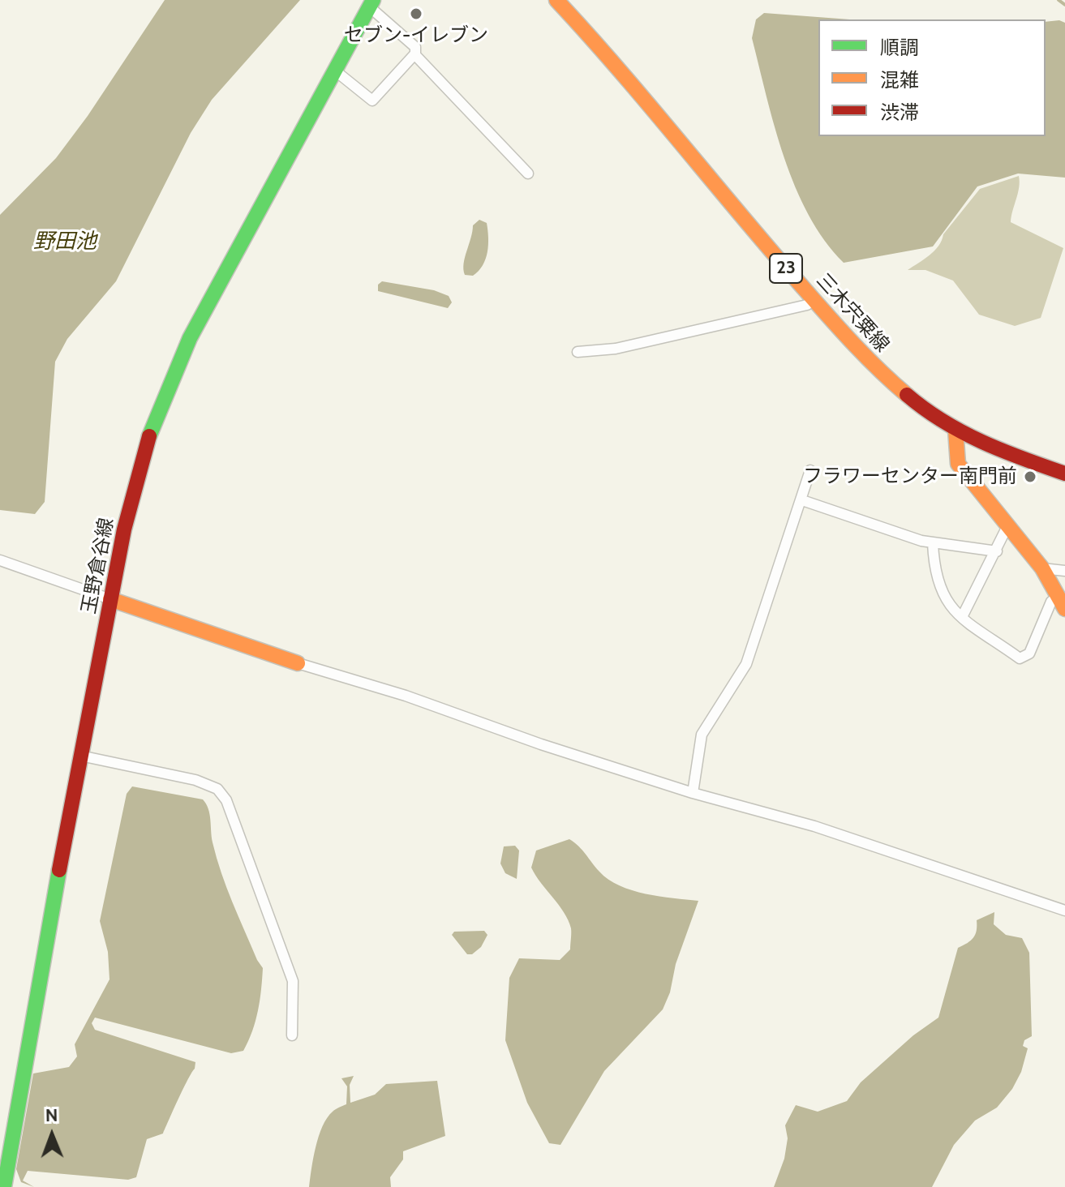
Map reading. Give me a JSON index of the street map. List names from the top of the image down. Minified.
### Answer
{"streets":{"main road":["23","三木宍粟線","玉野倉谷線"]},"water":["野田池"],"places":["セブン-イレブン","フラワーセンター南門前"],"legend":["順調","混雑","渋滞"],"north":"top"}
